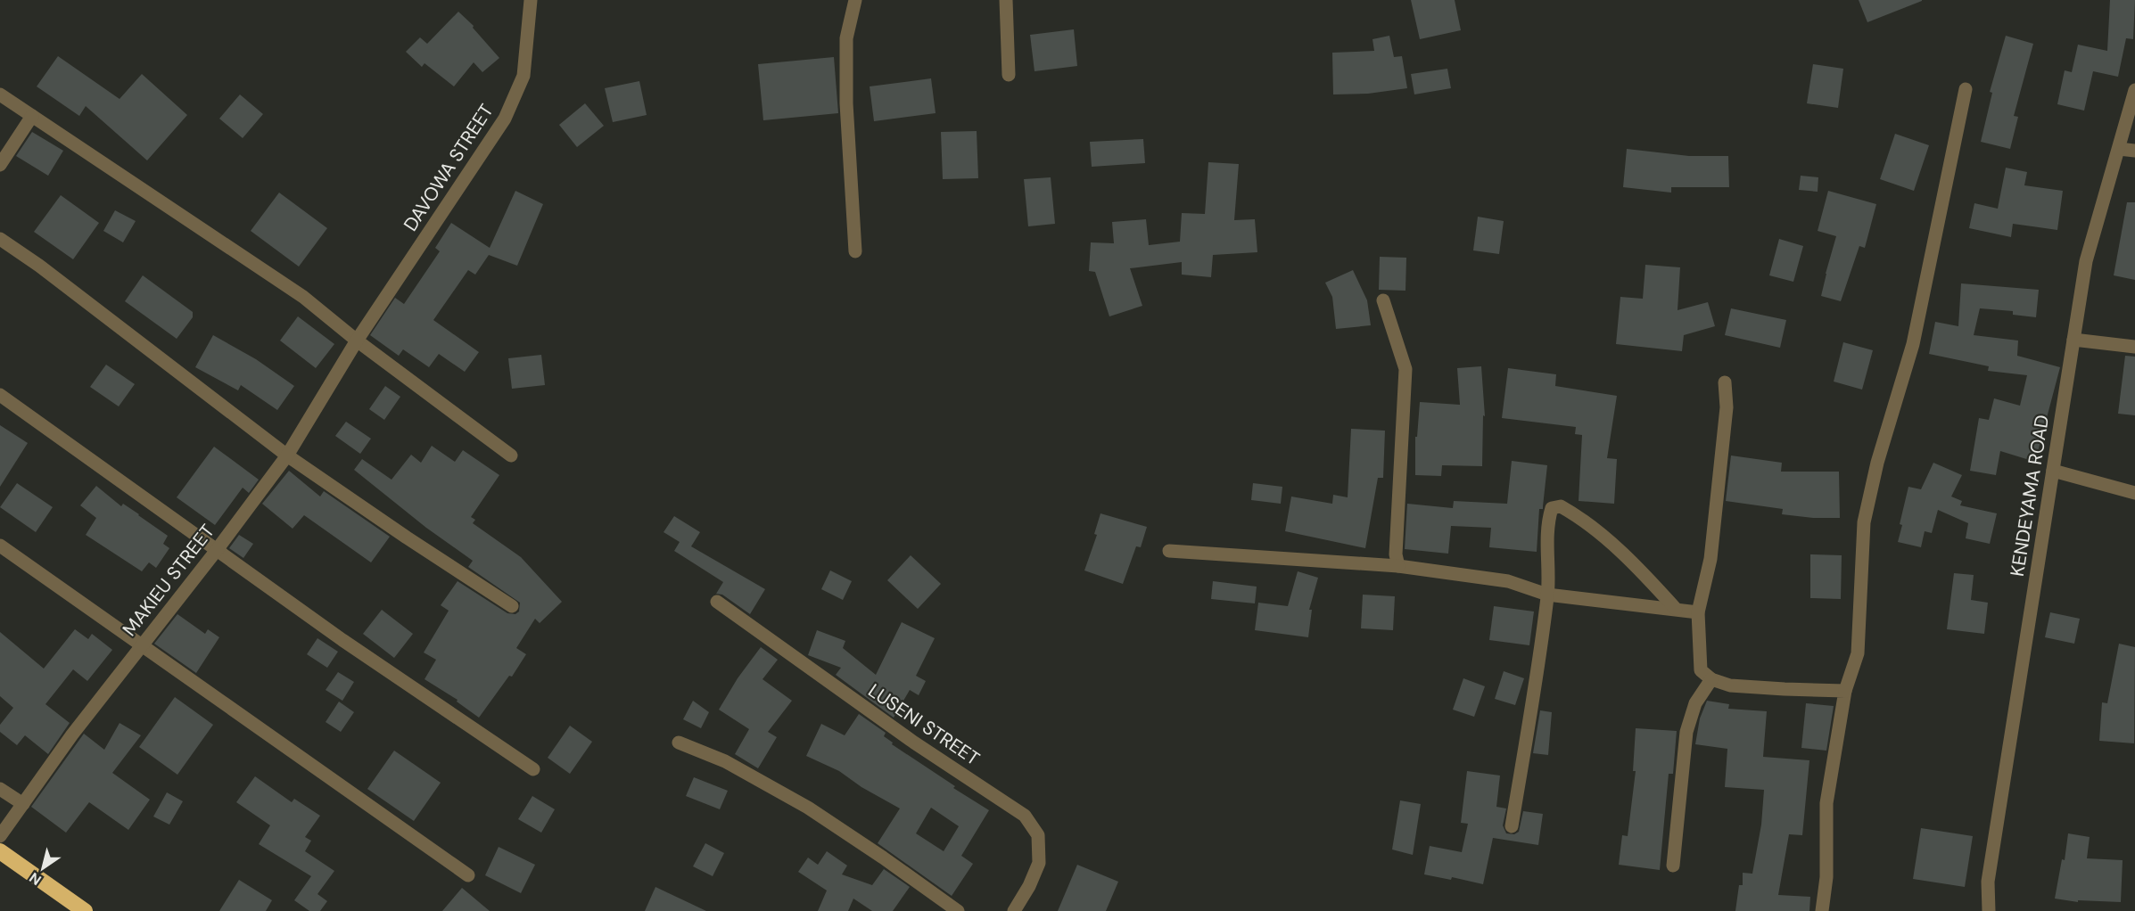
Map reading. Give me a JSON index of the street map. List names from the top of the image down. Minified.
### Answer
{"streets":{"street":["DAVOWA STREET","KENDEYAMA ROAD","MAKIEU STREET","LUSENI STREET"]},"crossings":[["DAVOWA STREET","MAKIEU STREET"]],"north":"bottom left"}
